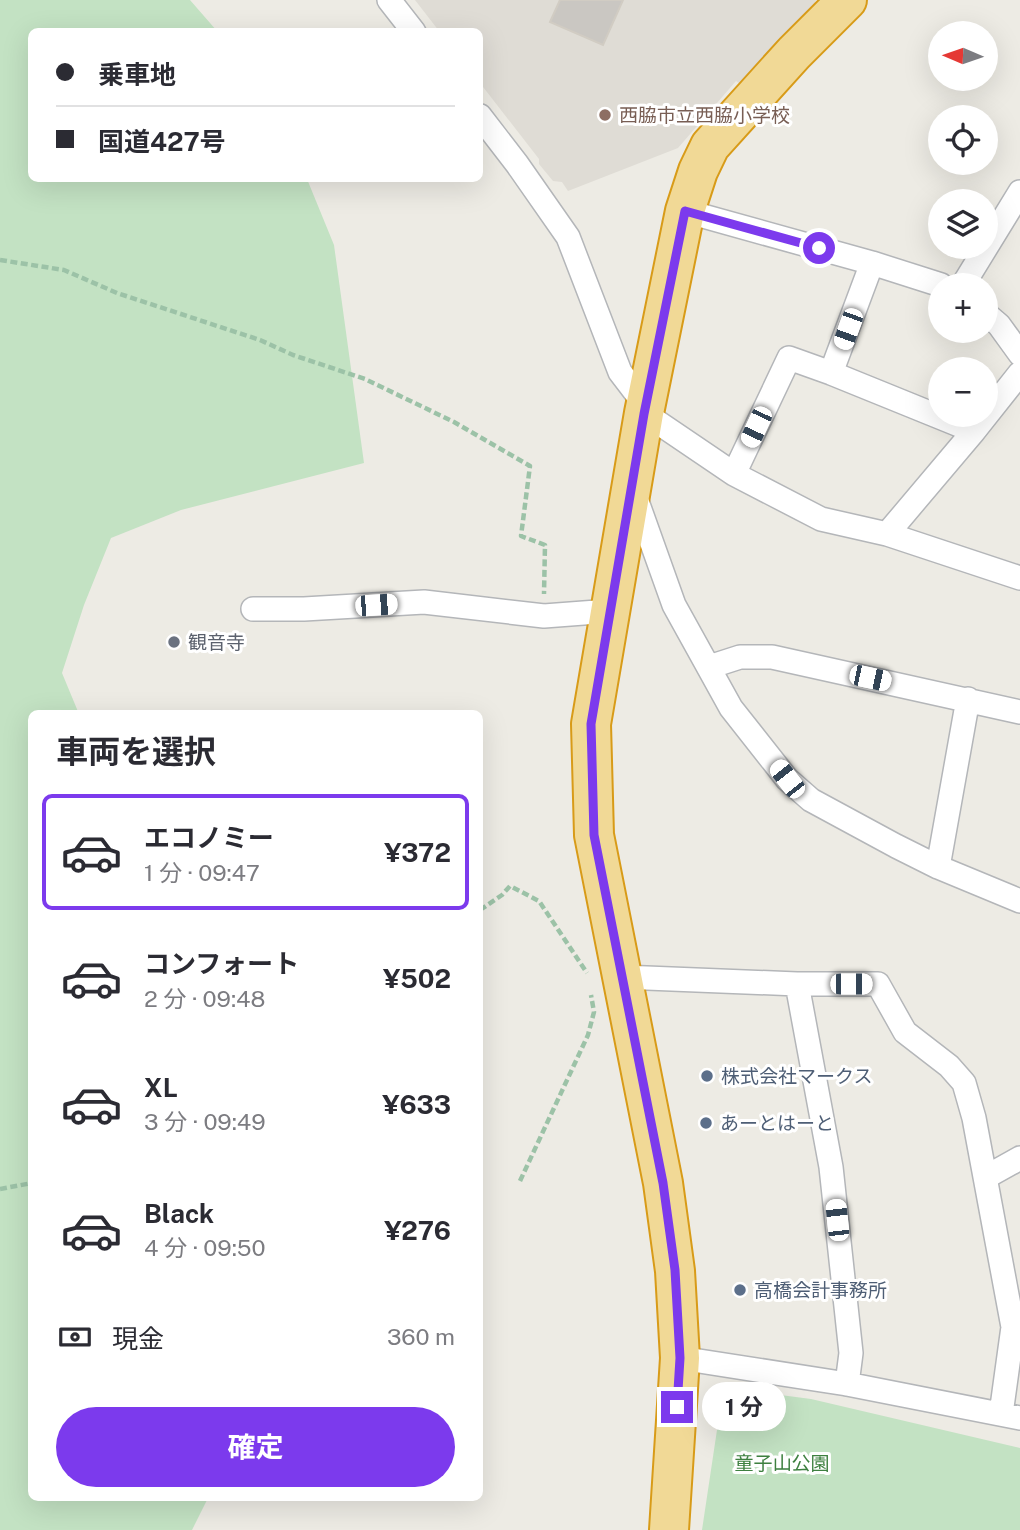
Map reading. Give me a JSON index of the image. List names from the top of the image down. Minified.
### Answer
{"parks":["童子山公園"],"places":["西脇市立西脇小学校","観音寺","株式会社マークス","あーとはーと","高橋会計事務所"],"north":"left","page":{"map_buttons":["+","−"],"banner":["乗車地","国道427号"],"heading":"車両を選択","list":[{"name":"エコノミー","note":"1 分 · 09:47","value":"¥372"},{"name":"コンフォート","note":"2 分 · 09:48","value":"¥502"},{"name":"XL","note":"3 分 · 09:49","value":"¥633"},{"name":"Black","note":"4 分 · 09:50","value":"¥276"}],"pay":["現金","360 m"],"bubble":"1 分","buttons":"確定"}}
